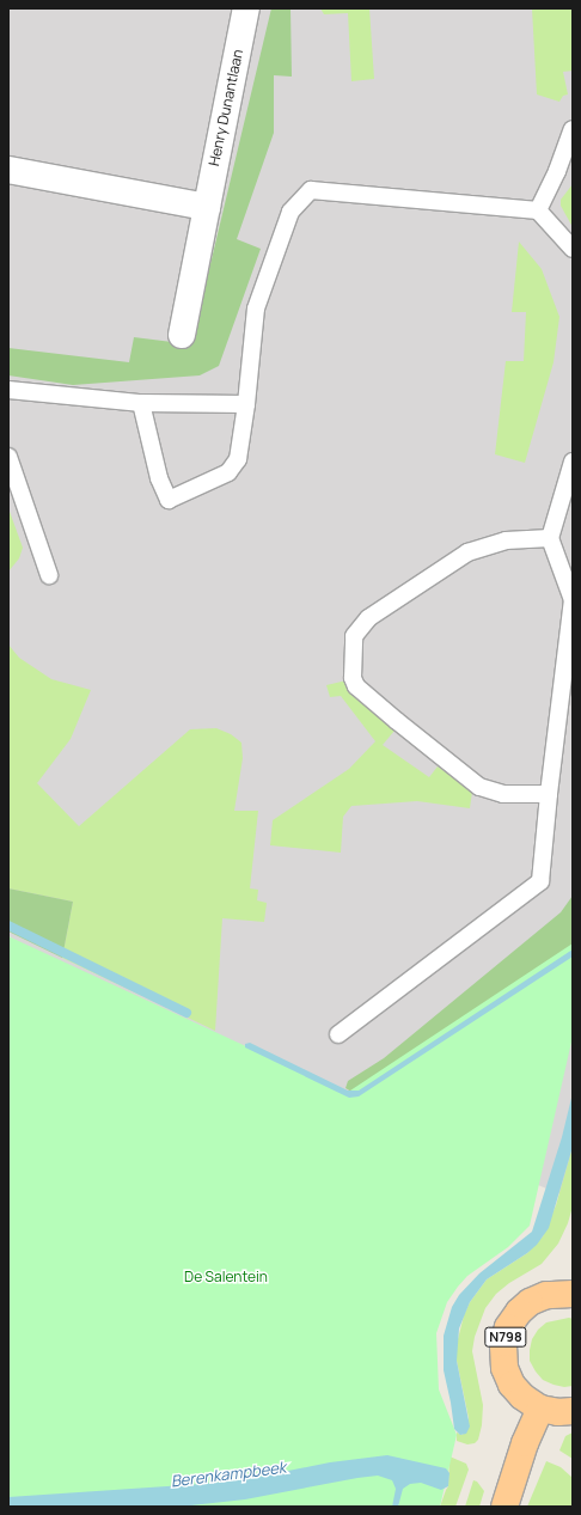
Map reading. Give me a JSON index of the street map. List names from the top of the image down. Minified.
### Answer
{"streets":{"main road":["N798"],"street":["Henry Dunantlaan"]},"water":["Berenkampbeek"],"parks":["De Salentein"]}
